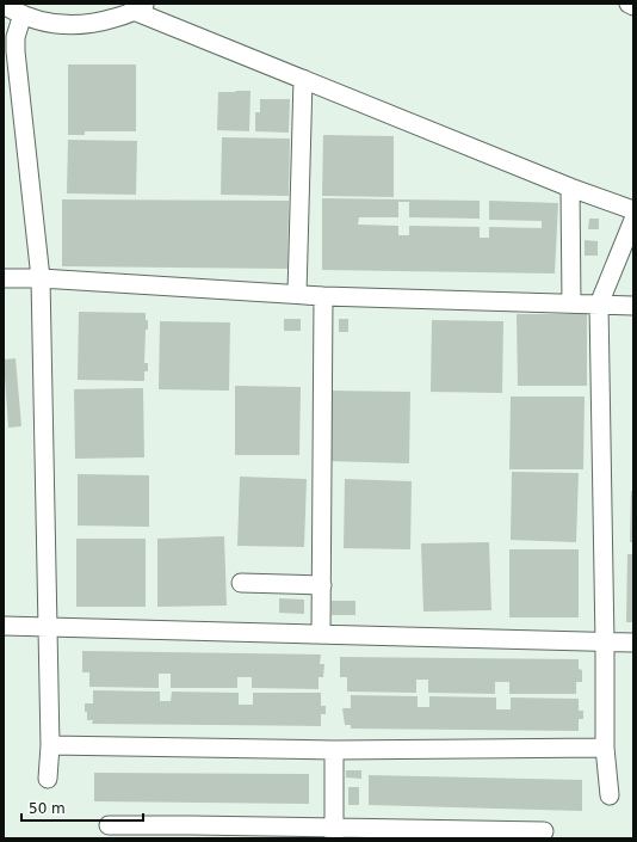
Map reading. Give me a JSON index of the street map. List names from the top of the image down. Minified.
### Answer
{"scale_bar":"50 m"}
